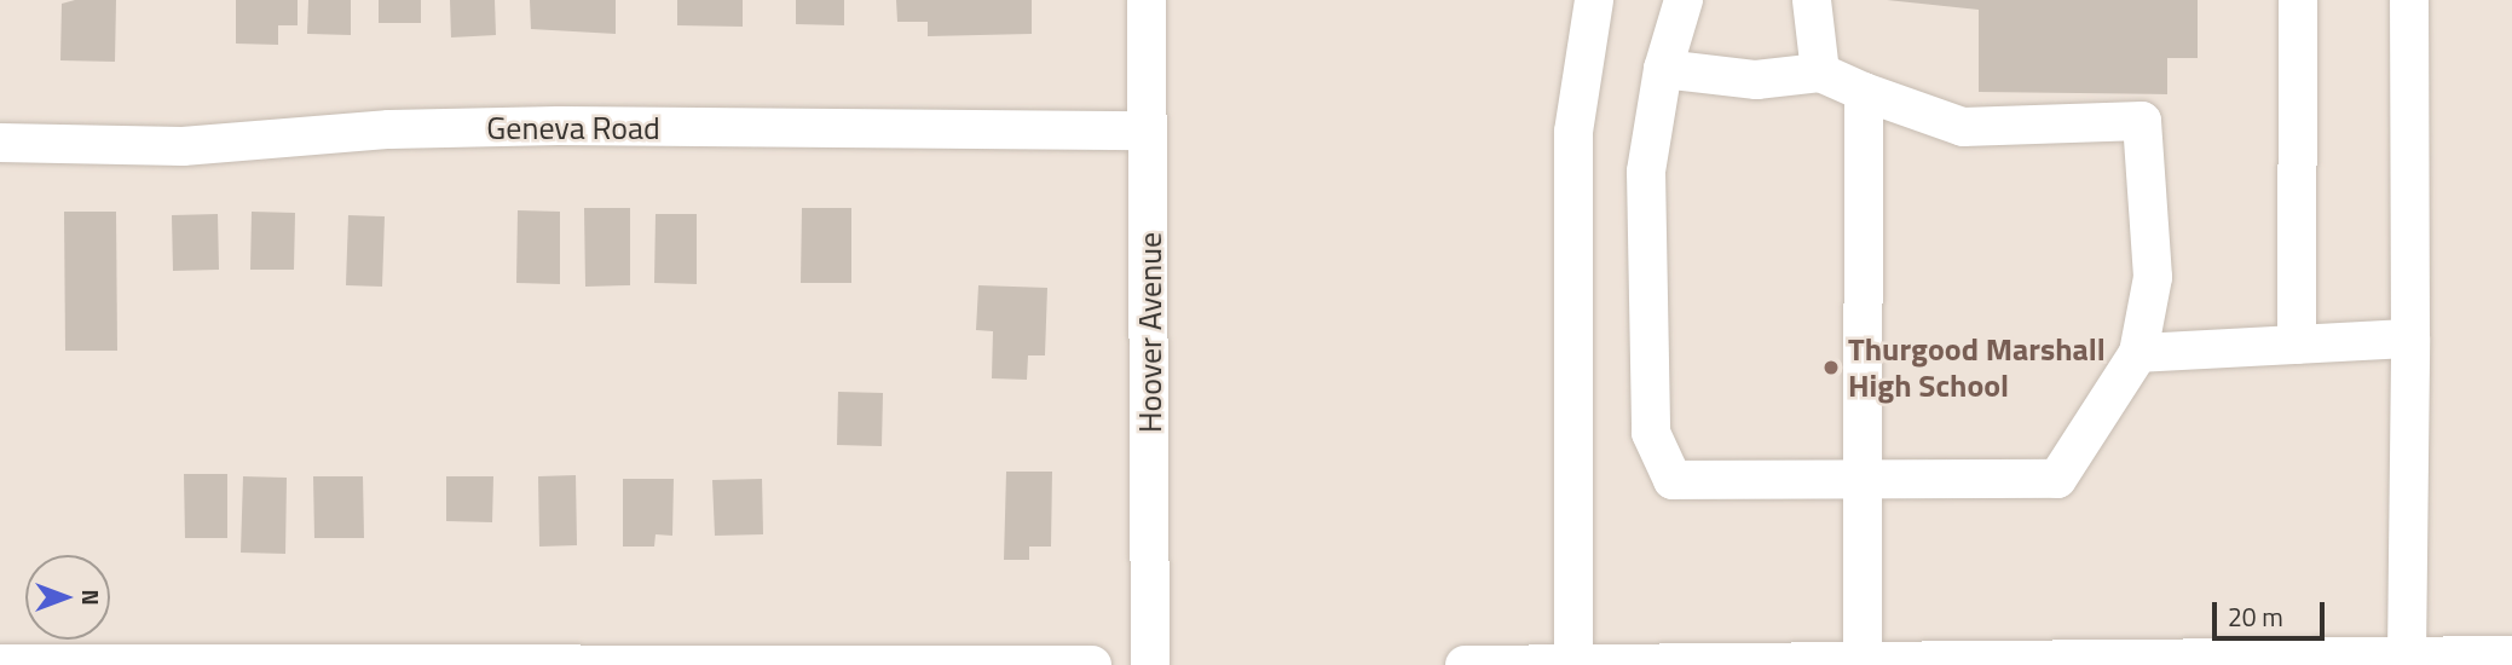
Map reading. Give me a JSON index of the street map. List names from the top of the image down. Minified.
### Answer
{"streets":{"street":["Geneva Road","Hoover Avenue"]},"crossings":[["Geneva Road","Hoover Avenue"]],"places":["Thurgood Marshall High School"],"scale_bar":"20 m","north":"right"}
